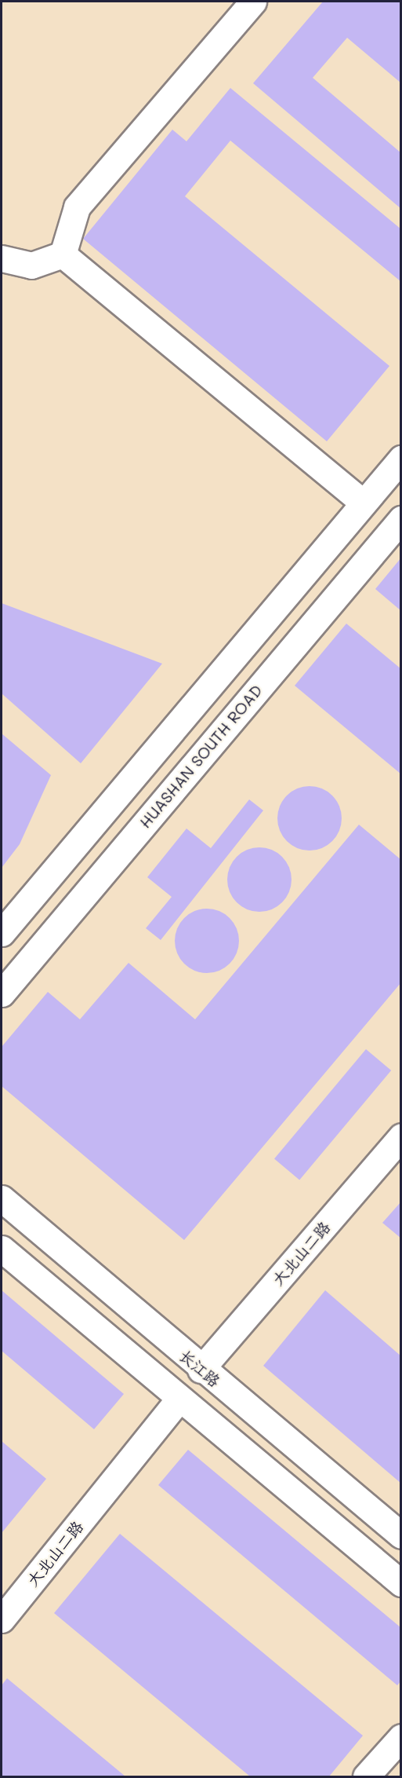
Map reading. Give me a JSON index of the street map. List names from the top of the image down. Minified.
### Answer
{"streets":{"street":["HUASHAN SOUTH ROAD","大北山二路","长江路"]},"crossings":[["大北山二路","长江路"]]}
